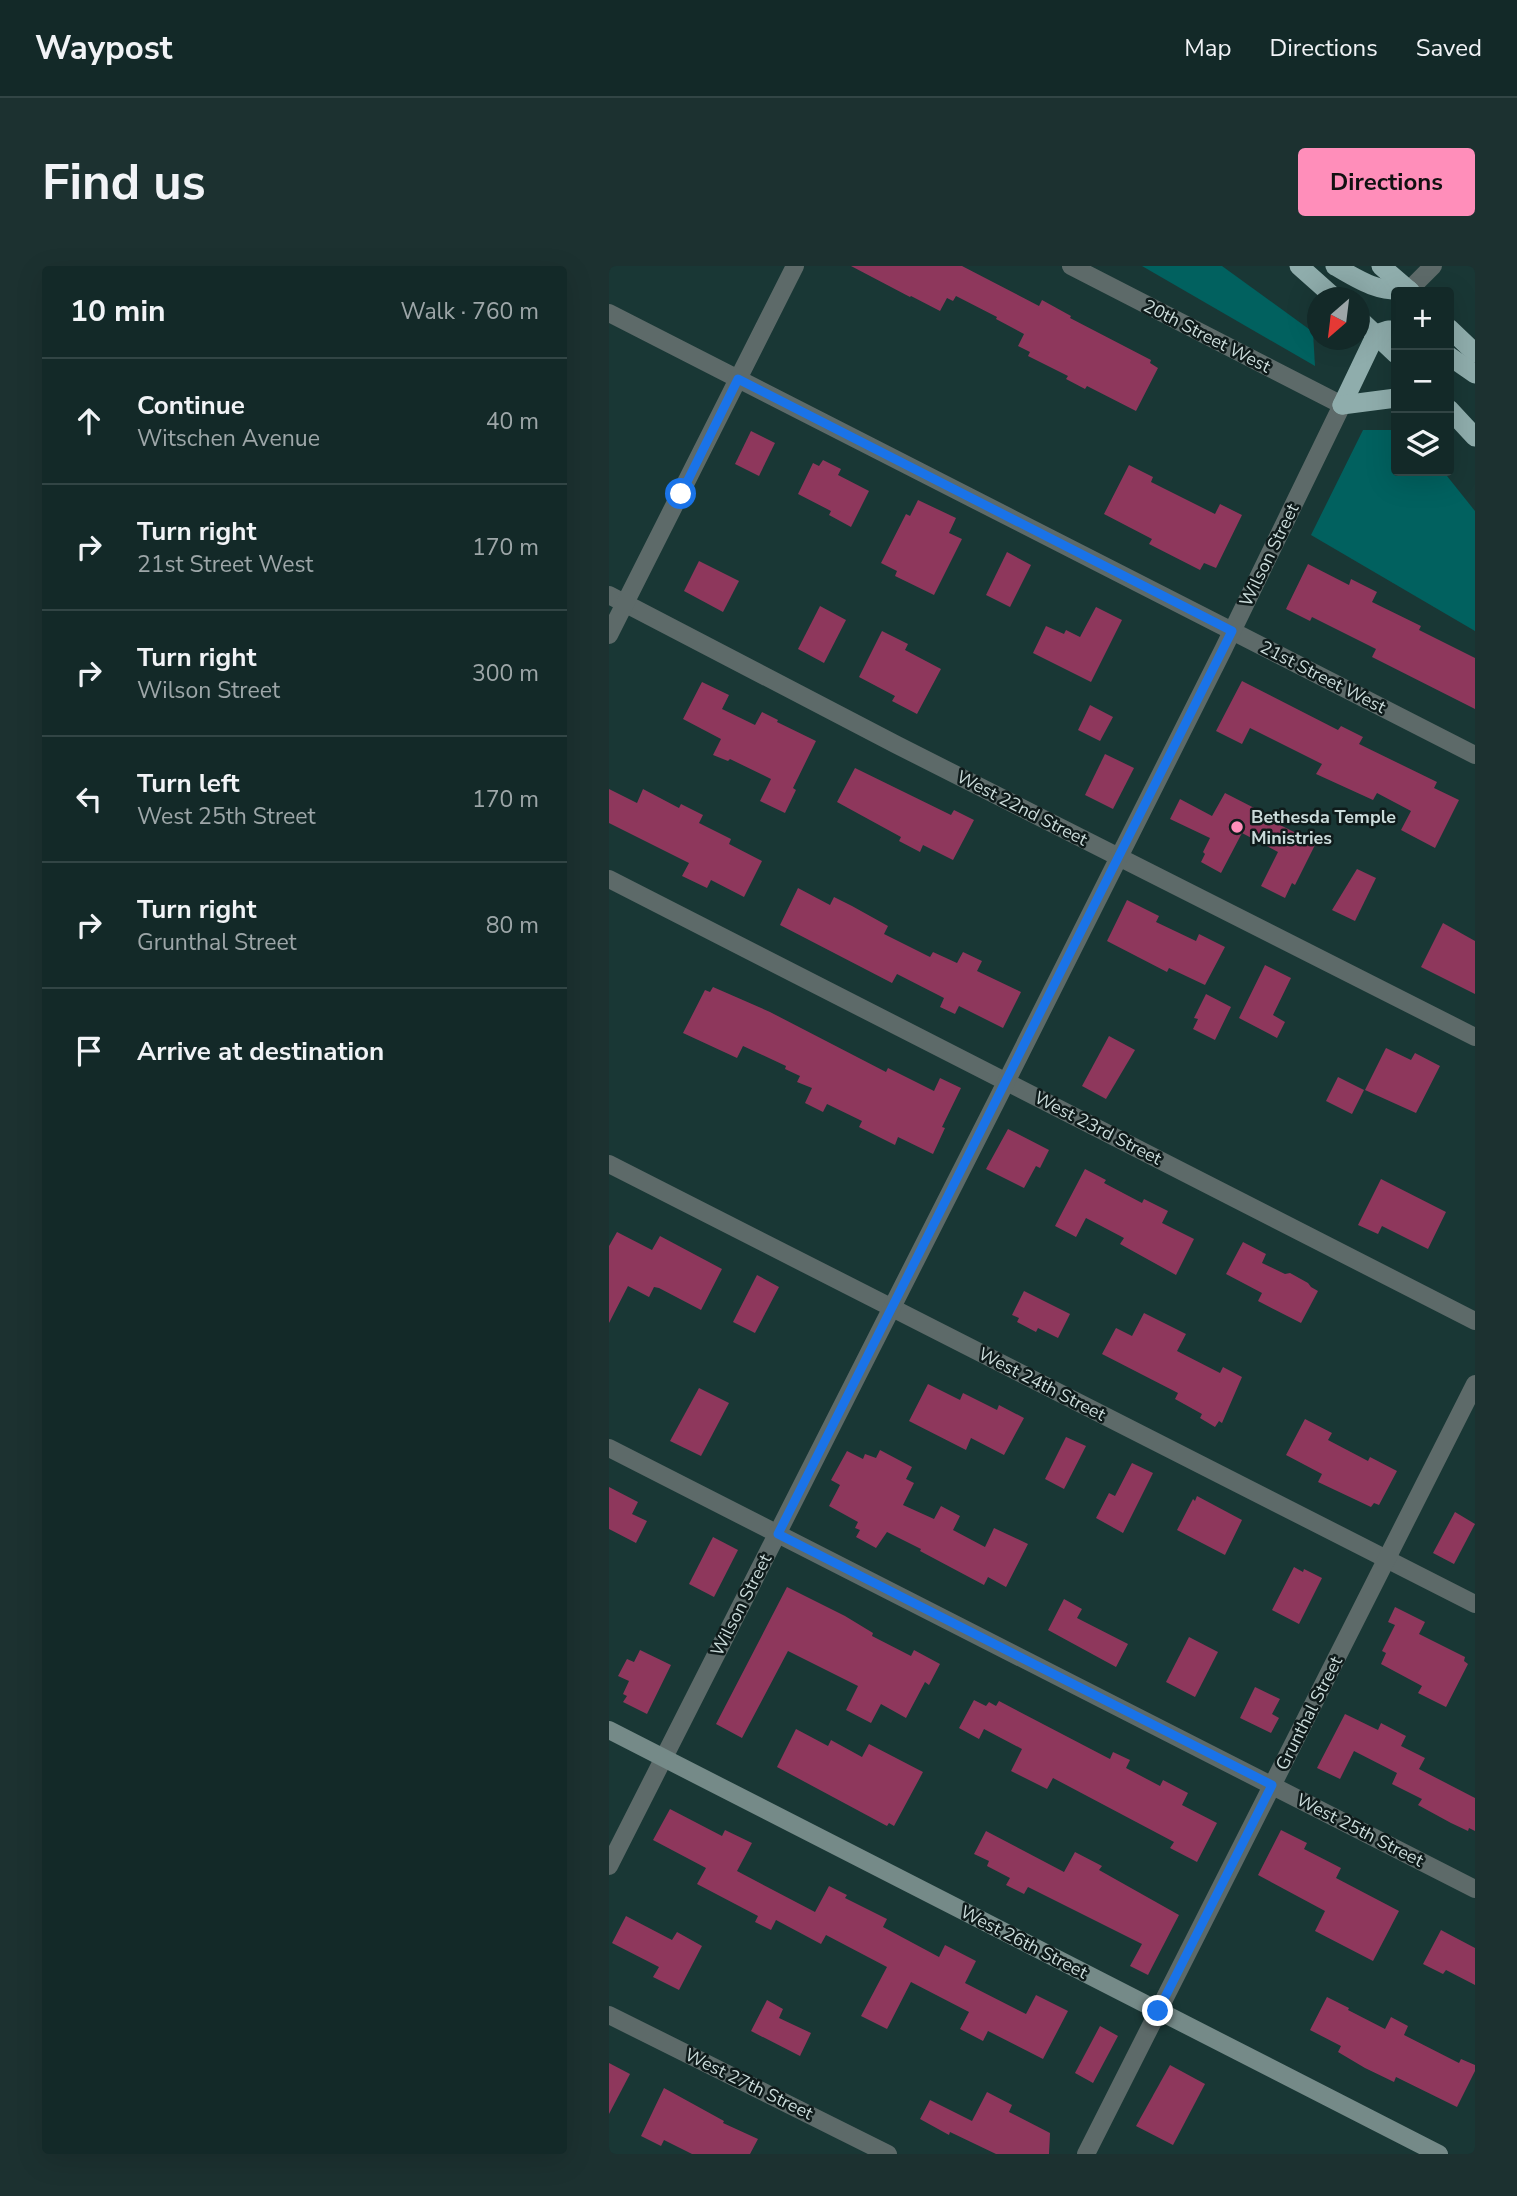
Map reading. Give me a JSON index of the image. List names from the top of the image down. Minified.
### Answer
{"streets":{"main road":["West 26th Street"],"street":["20th Street West","Wilson Street","21st Street West","West 22nd Street","West 23rd Street","West 24th Street","Grunthal Street","West 25th Street","West 27th Street"]},"crossings":[["20th Street West","Wilson Street"],["Wilson Street","21st Street West"],["Wilson Street","West 22nd Street"],["Wilson Street","West 23rd Street"],["Wilson Street","West 24th Street"],["Wilson Street","West 25th Street"],["Wilson Street","West 26th Street"],["West 24th Street","Grunthal Street"],["Grunthal Street","West 25th Street"],["Grunthal Street","West 26th Street"]],"places":["Bethesda Temple Ministries"],"north":"bottom left","page":{"header":"Waypost","nav":["Map","Directions","Saved"],"buttons":"Directions","title":"Find us","heading":["10 min","Walk · 760 m"],"map_buttons":["+","−"],"list":[["Continue","Witschen Avenue","40 m"],["Turn right","21st Street West","170 m"],["Turn right","Wilson Street","300 m"],["Turn left","West 25th Street","170 m"],["Turn right","Grunthal Street","80 m"],"Arrive at destination"]}}
